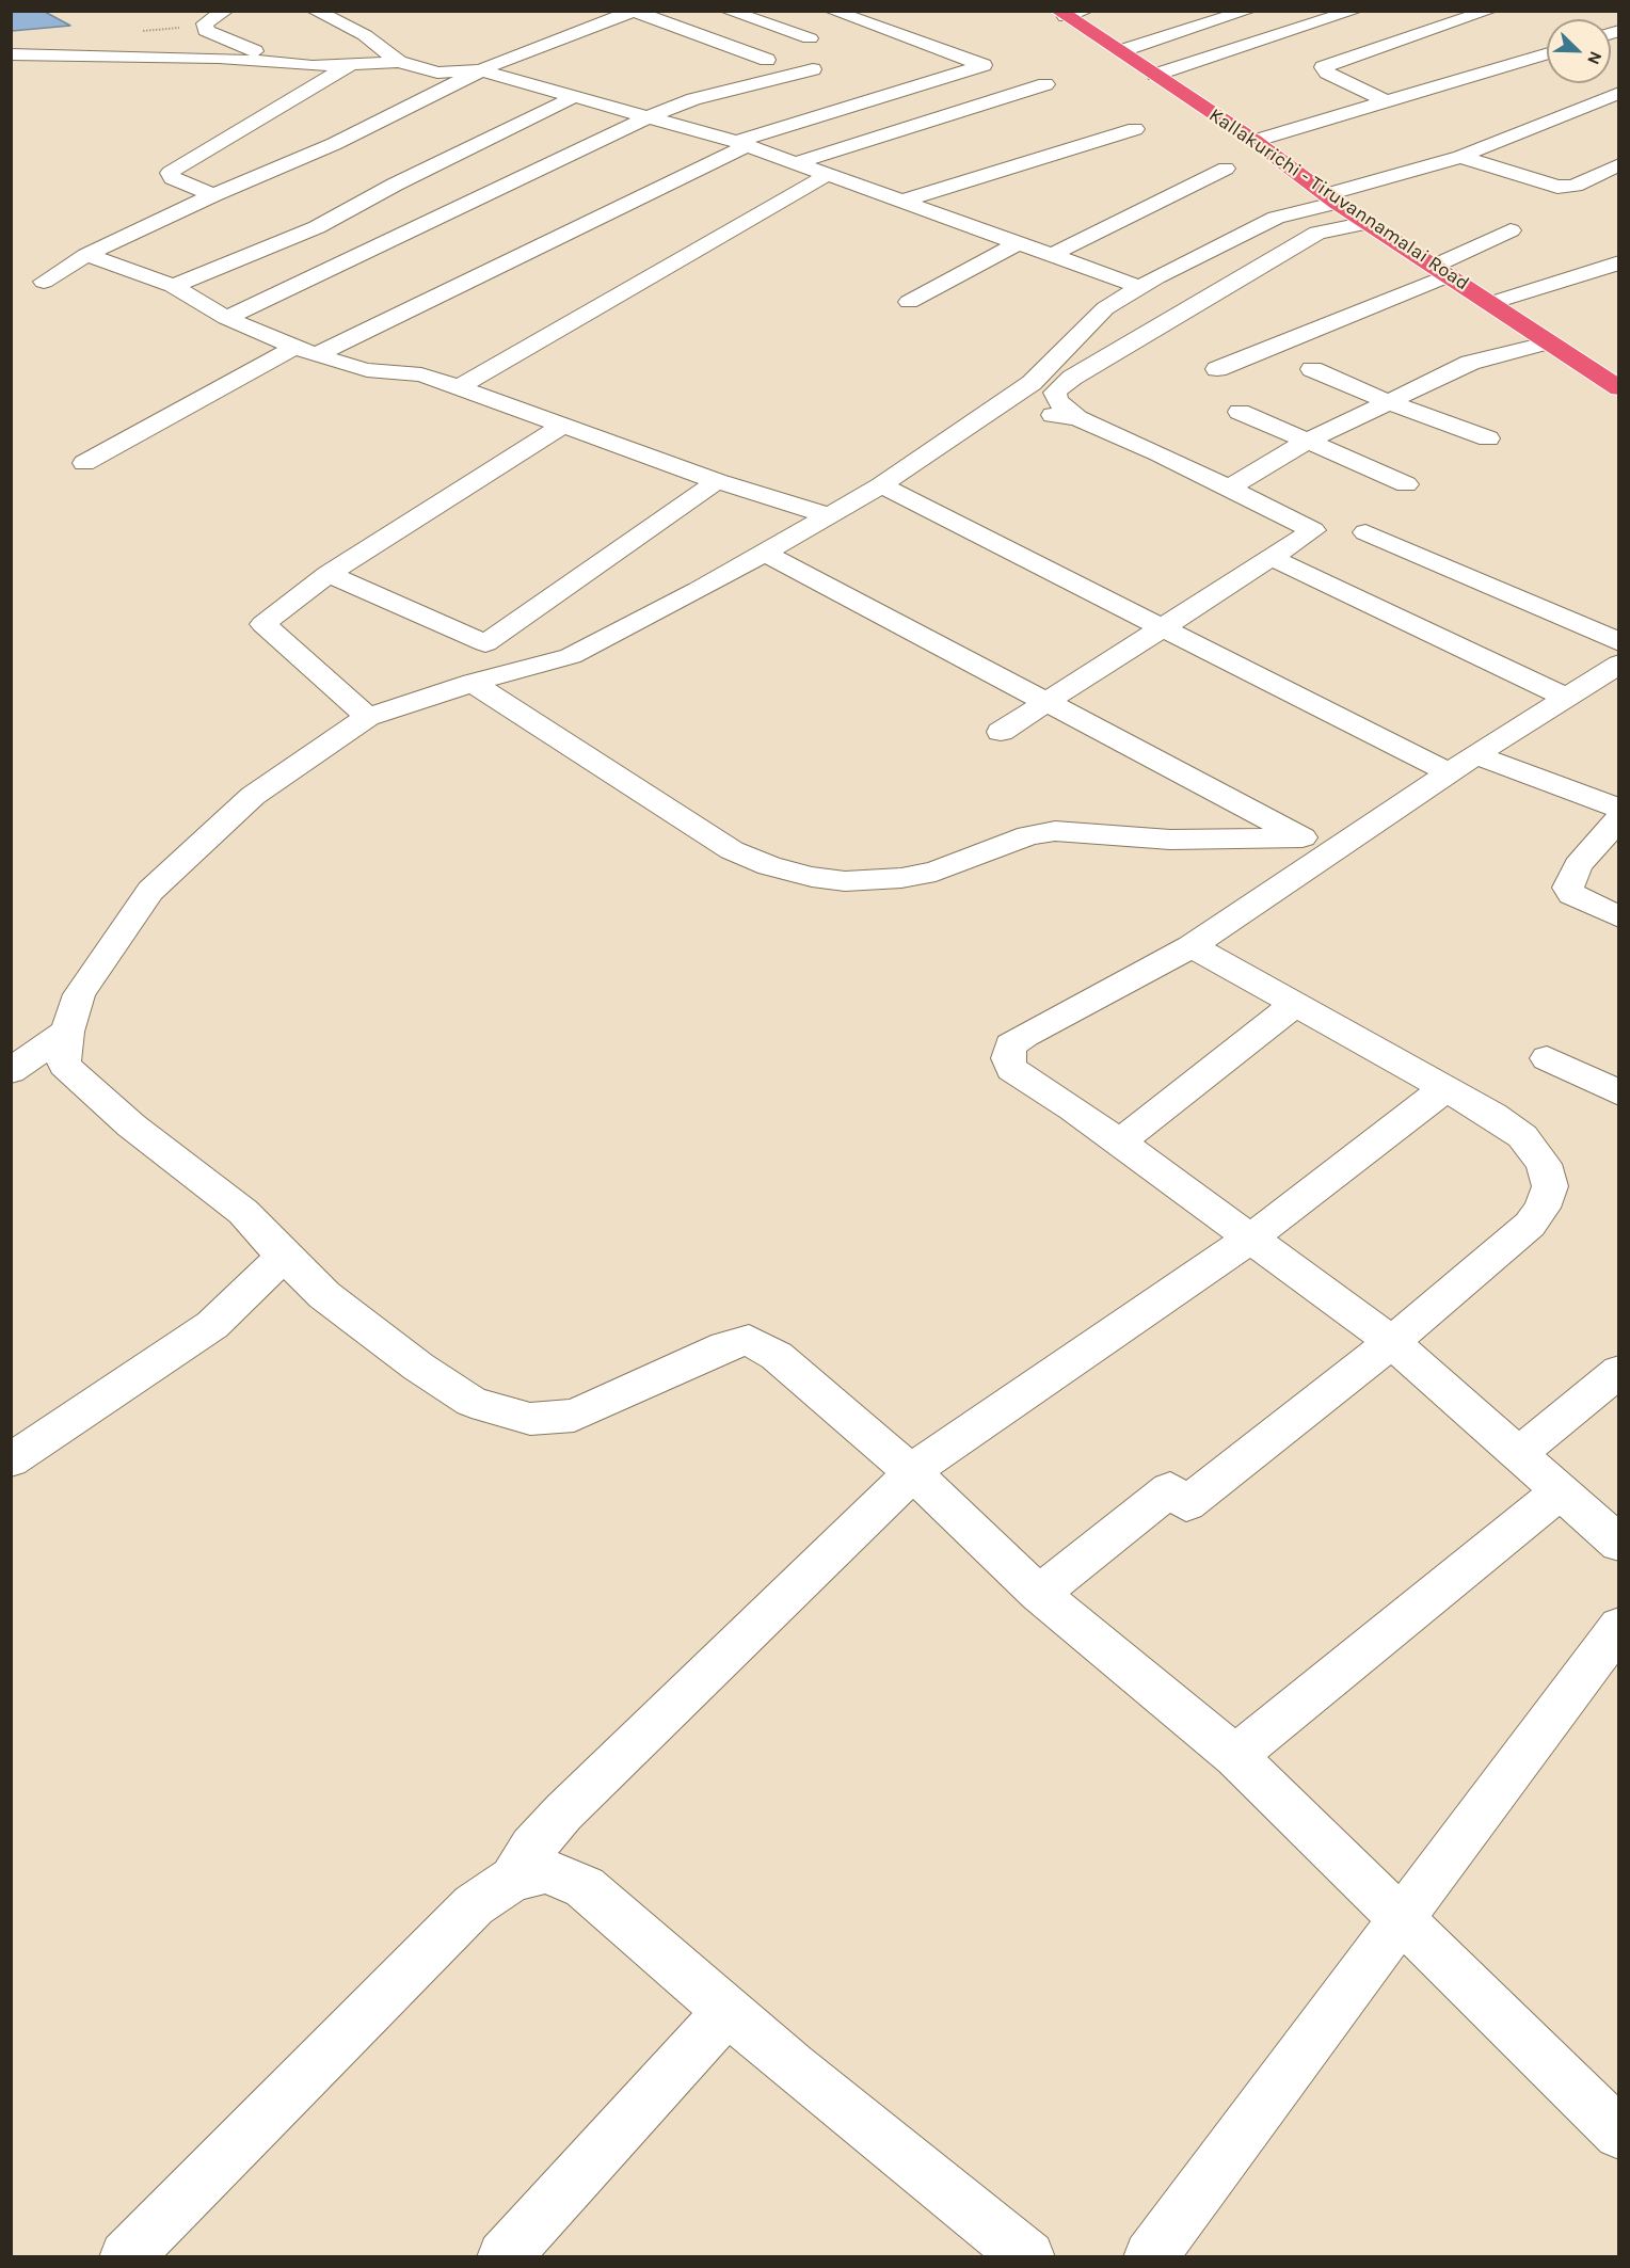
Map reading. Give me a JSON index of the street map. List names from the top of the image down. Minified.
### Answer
{"streets":{"highway":["Kallakurichi - Tiruvannamalai Road"]},"north":"bottom right"}
